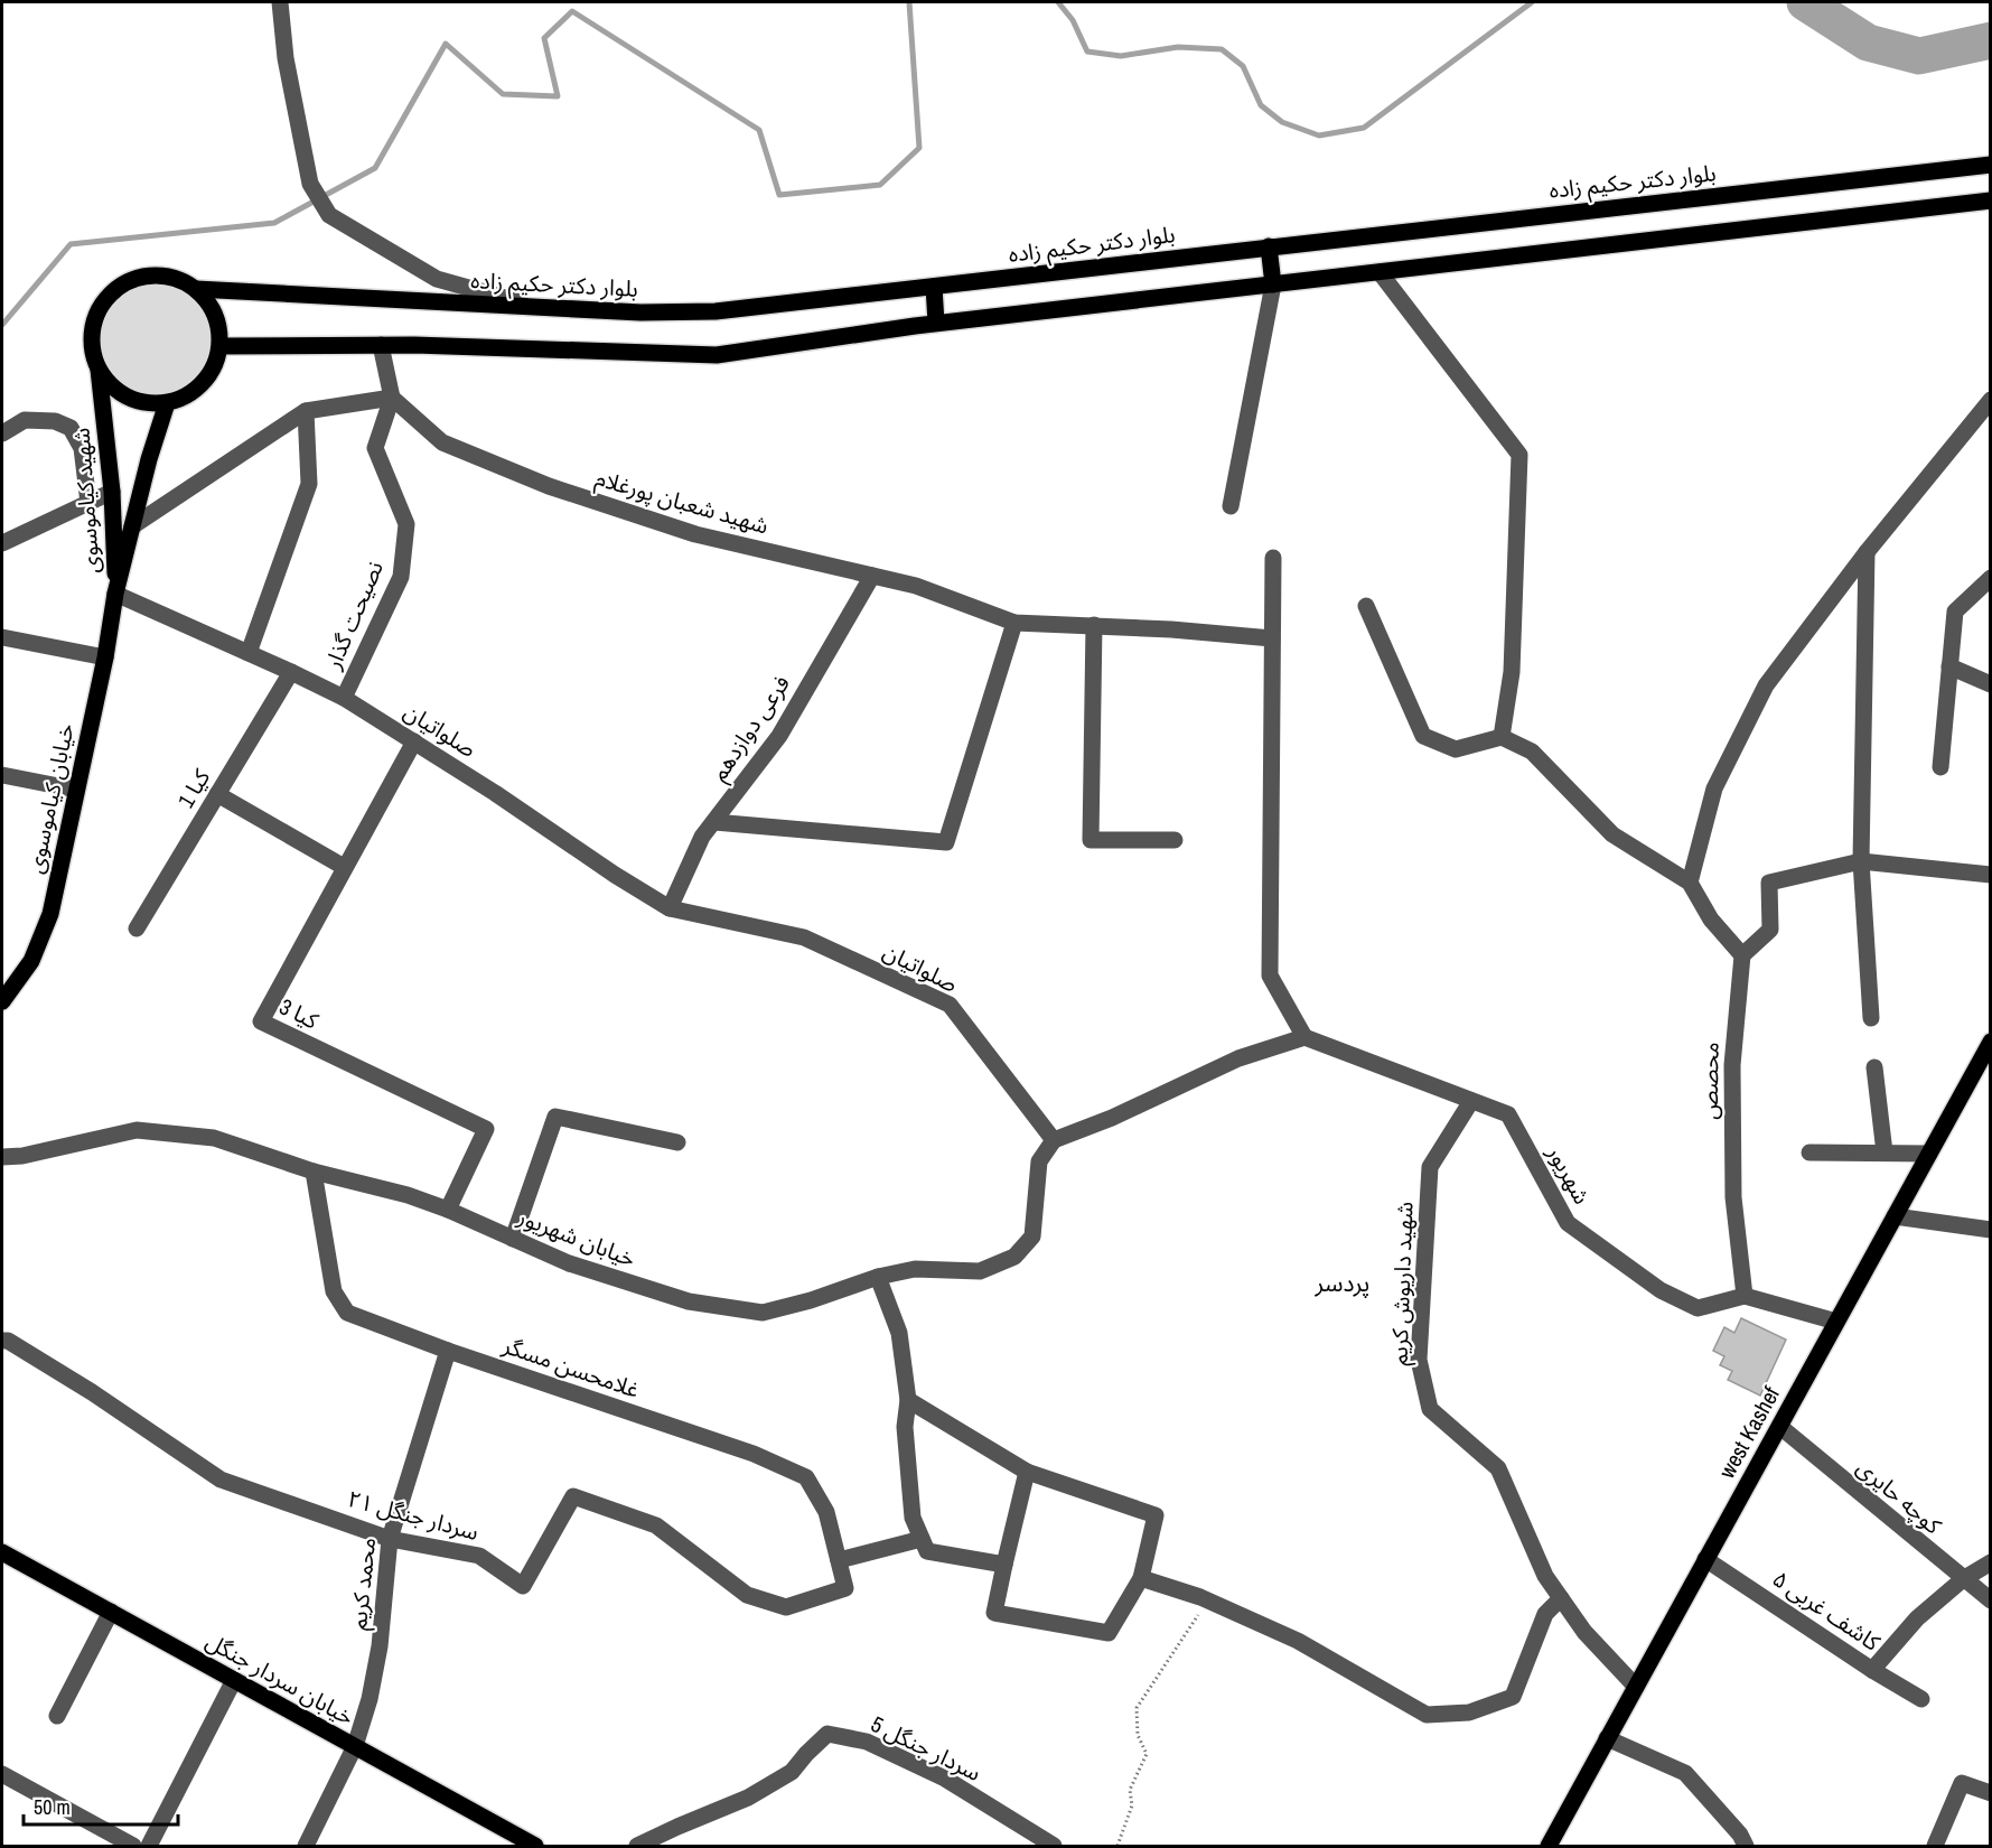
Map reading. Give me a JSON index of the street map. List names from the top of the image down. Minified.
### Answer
{"streets":{"main road":["بلوار دکتر حکیم زاده","شهید کیاموسوی","خیابان کیاموسوی","west Kashef","خیابان سردار جنگل"],"street":["شهید شعبان پورغلام","نصیحت گذار","فرعی دوازدهم","صلواتیان","کیا 1","کیا 3","محصص","شهریور","خیابان شهریور","شهید داریوش کریم","غلامحسن مسگر","کوچه حایری","سردار جنگل ۲۱","محمد کریم","کاشف غربی ۵","سردار جنگل 5"]},"crossings":[["بلوار دکتر حکیم زاده","شهید کیاموسوی"],["شهید کیاموسوی","صلواتیان"],["شهید کیاموسوی","خیابان کیاموسوی"],["شهید شعبان پورغلام","نصیحت گذار"],["شهید شعبان پورغلام","فرعی دوازدهم"],["نصیحت گذار","صلواتیان"],["فرعی دوازدهم","صلواتیان"],["صلواتیان","کیا 1"],["صلواتیان","خیابان کیاموسوی"],["صلواتیان","کیا 3"],["صلواتیان","خیابان شهریور"],["کیا 3","خیابان شهریور"],["محصص","شهریور"],["شهریور","شهید داریوش کریم"],["خیابان شهریور","غلامحسن مسگر"],["شهید داریوش کریم","west Kashef"],["غلامحسن مسگر","سردار جنگل ۲۱"],["غلامحسن مسگر","محمد کریم"],["west Kashef","کوچه حایری"],["west Kashef","کاشف غربی ۵"],["سردار جنگل ۲۱","محمد کریم"],["محمد کریم","خیابان سردار جنگل"]],"districts":["پردسر"],"scale_bar":"50 m"}
